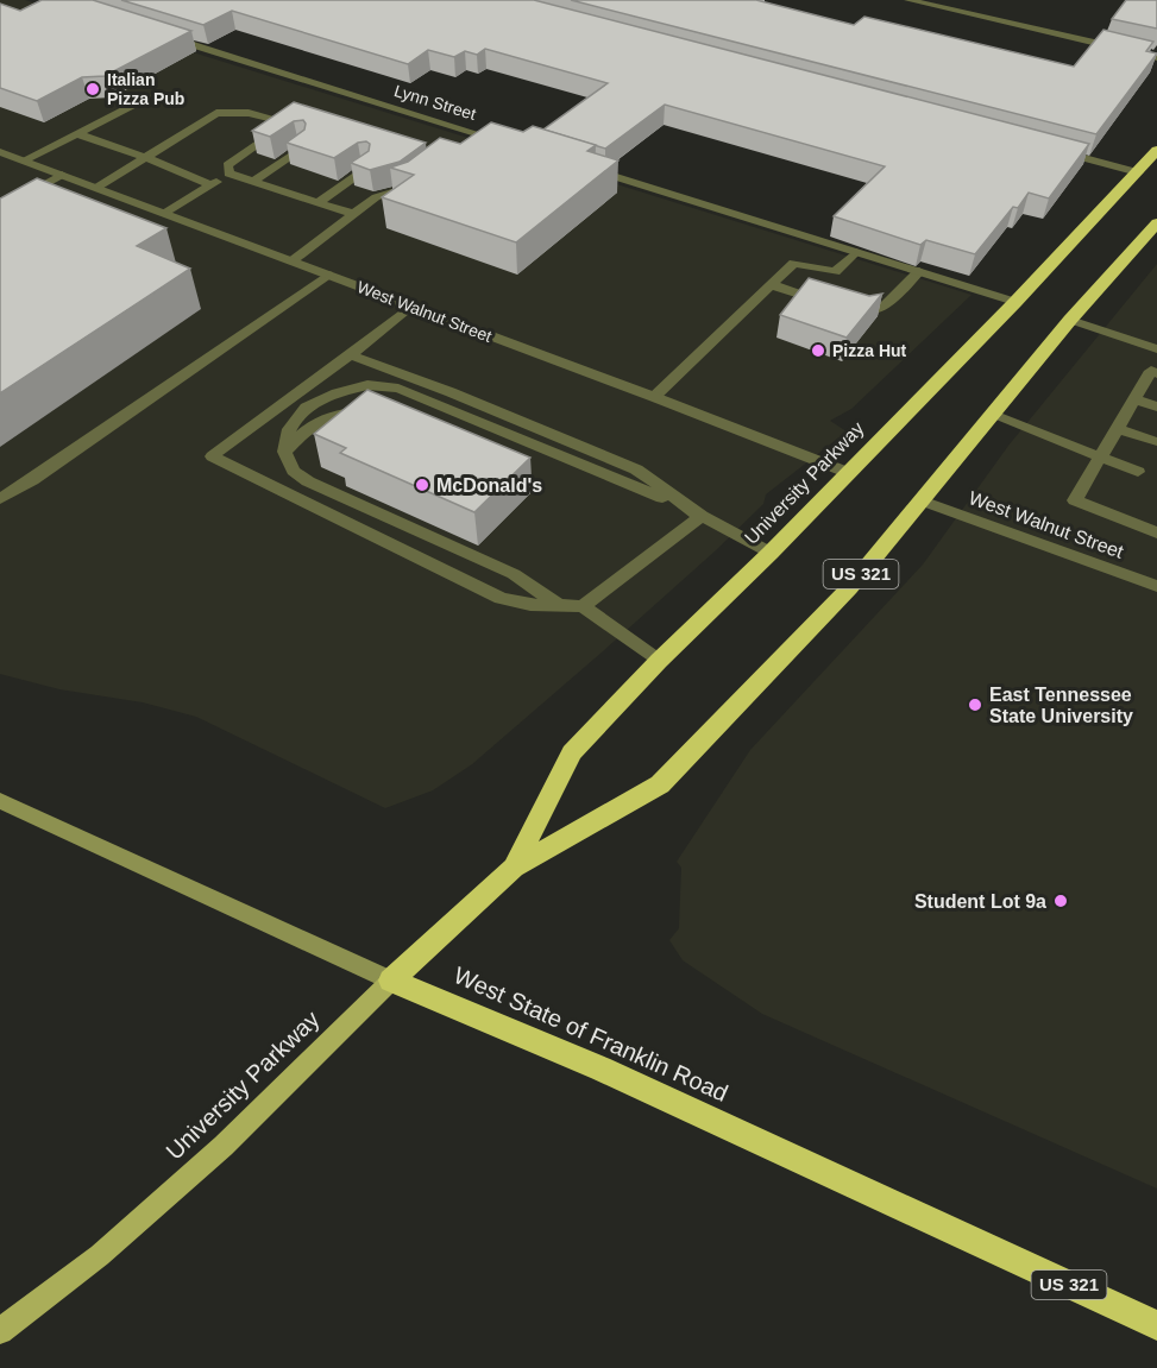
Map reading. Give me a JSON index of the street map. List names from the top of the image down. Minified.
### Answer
{"streets":{"highway":["University Parkway","US 321","West State of Franklin Road"],"street":["Lynn Street","West Walnut Street"]},"crossings":[["West Walnut Street","University Parkway"],["University Parkway","West State of Franklin Road"]],"places":["Italian Pizza Pub","Pizza Hut","McDonald's","East Tennessee State University","Student Lot 9a"]}
